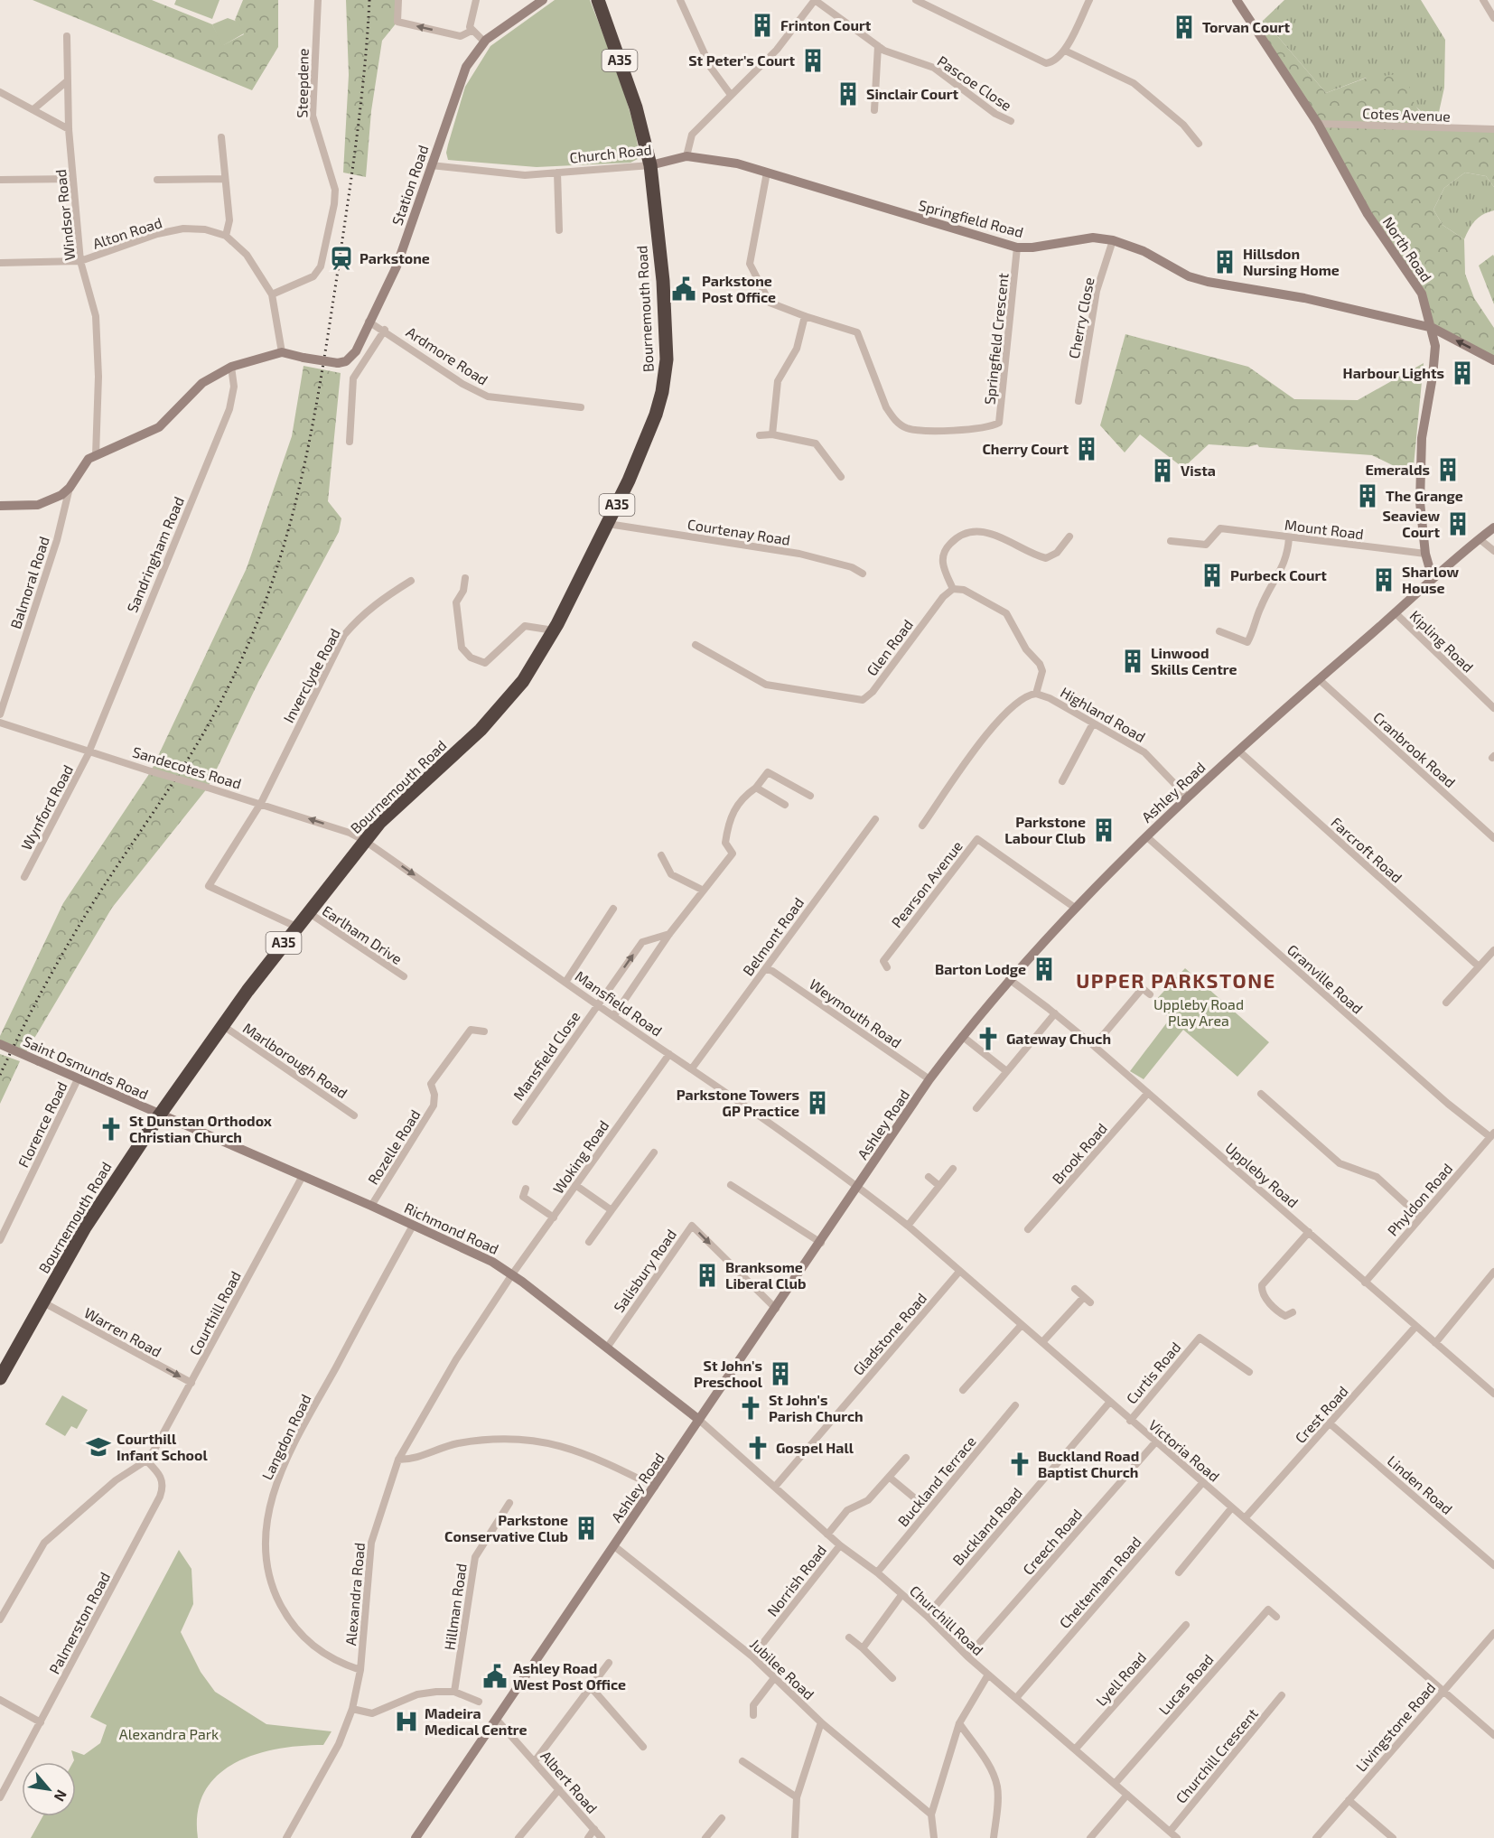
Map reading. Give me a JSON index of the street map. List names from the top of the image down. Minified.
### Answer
{"streets":{"highway":["A35","Bournemouth Road"],"street":["Steepdene","Pascoe Close","Cotes Avenue","Church Road","Station Road","Windsor Road","Springfield Road","Alton Road","North Road","Cherry Close","Springfield Crescent","Ardmore Road","Mount Road","Courtenay Road","Sandringham Road","Balmoral Road","Kipling Road","Glen Road","Inverclyde Road","Highland Road","Cranbrook Road","Sandecotes Road","Ashley Road","Wynford Road","Farcroft Road","Pearson Avenue","Earlham Drive","Belmont Road","Granville Road","Mansfield Road","Weymouth Road","Mansfield Close","Marlborough Road","Saint Osmunds Road","Florence Road","Rozelle Road","Brook Road","Woking Road","Uppleby Road","Phyldon Road","Richmond Road","Salisbury Road","Courthill Road","Warren Road","Gladstone Road","Curtis Road","Crest Road","Langdon Road","Victoria Road","Buckland Terrace","Linden Road","Buckland Road","Creech Road","Norrish Road","Cheltenham Road","Alexandra Road","Hillman Road","Churchill Road","Palmerston Road","Jubilee Road","Lyell Road","Lucas Road","Livingstone Road","Churchill Crescent","Albert Road"]},"crossings":[["A35","Church Road"],["A35","Bournemouth Road"],["Steepdene","Alton Road"],["Cotes Avenue","North Road"],["Church Road","Station Road"],["Church Road","Springfield Road"],["Church Road","Bournemouth Road"],["Station Road","Alton Road"],["Station Road","Ardmore Road"],["Windsor Road","Alton Road"],["Springfield Road","North Road"],["Springfield Road","Cherry Close"],["Springfield Road","Springfield Crescent"],["North Road","Mount Road"],["North Road","Ashley Road"],["Bournemouth Road","Courtenay Road"],["Bournemouth Road","Inverclyde Road"],["Bournemouth Road","Sandecotes Road"],["Bournemouth Road","Earlham Drive"],["Bournemouth Road","Mansfield Road"],["Bournemouth Road","Marlborough Road"],["Bournemouth Road","Saint Osmunds Road"],["Bournemouth Road","Richmond Road"],["Bournemouth Road","Warren Road"],["Sandringham Road","Sandecotes Road"],["Sandringham Road","Wynford Road"],["Kipling Road","Ashley Road"],["Inverclyde Road","Sandecotes Road"],["Highland Road","Ashley Road"],["Cranbrook Road","Ashley Road"],["Sandecotes Road","Wynford Road"],["Sandecotes Road","Mansfield Road"],["Ashley Road","Farcroft Road"],["Ashley Road","Pearson Avenue"],["Ashley Road","Granville Road"],["Ashley Road","Mansfield Road"],["Ashley Road","Weymouth Road"],["Ashley Road","Uppleby Road"],["Ashley Road","Richmond Road"],["Ashley Road","Salisbury Road"],["Ashley Road","Victoria Road"],["Ashley Road","Churchill Road"],["Ashley Road","Jubilee Road"],["Ashley Road","Albert Road"],["Belmont Road","Mansfield Road"],["Belmont Road","Weymouth Road"],["Granville Road","Phyldon Road"],["Mansfield Road","Mansfield Close"],["Mansfield Road","Woking Road"],["Mansfield Road","Victoria Road"],["Saint Osmunds Road","Florence Road"],["Saint Osmunds Road","Richmond Road"],["Rozelle Road","Richmond Road"],["Brook Road","Uppleby Road"],["Woking Road","Richmond Road"],["Woking Road","Alexandra Road"],["Uppleby Road","Phyldon Road"],["Uppleby Road","Crest Road"],["Richmond Road","Salisbury Road"],["Richmond Road","Courthill Road"],["Richmond Road","Langdon Road"],["Richmond Road","Alexandra Road"],["Richmond Road","Churchill Road"],["Courthill Road","Warren Road"],["Courthill Road","Palmerston Road"],["Gladstone Road","Victoria Road"],["Gladstone Road","Churchill Road"],["Curtis Road","Victoria Road"],["Crest Road","Victoria Road"],["Crest Road","Linden Road"],["Langdon Road","Alexandra Road"],["Victoria Road","Buckland Road"],["Victoria Road","Creech Road"],["Victoria Road","Cheltenham Road"],["Victoria Road","Livingstone Road"],["Buckland Terrace","Churchill Road"],["Buckland Road","Churchill Road"],["Creech Road","Churchill Road"],["Norrish Road","Churchill Road"],["Norrish Road","Jubilee Road"],["Cheltenham Road","Churchill Road"],["Churchill Road","Lyell Road"],["Churchill Road","Lucas Road"],["Churchill Road","Churchill Crescent"]],"one_way":["Mansfield Road","Warren Road"],"districts":["UPPER PARKSTONE"],"parks":["Uppleby Road Play Area","Alexandra Park"],"places":{"building":["Frinton Court","Torvan Court","St Peter's Court","Sinclair Court","Hillsdon Nursing Home","Harbour Lights","Cherry Court","Emeralds","Vista","The Grange","Seaview Court","Purbeck Court","Sharlow House","Linwood Skills Centre","Parkstone Labour Club","Barton Lodge","Parkstone Towers GP Practice","Branksome Liberal Club","St John's Preschool","Parkstone Conservative Club"],"station":["Parkstone"],"public building":["Parkstone Post Office","Ashley Road West Post Office"],"church":["Gateway Chuch","St Dunstan Orthodox Christian Church","St John's Parish Church","Gospel Hall","Buckland Road Baptist Church"],"school or university":["Courthill Infant School"],"hospital":["Madeira Medical Centre"]},"north":"bottom right"}
